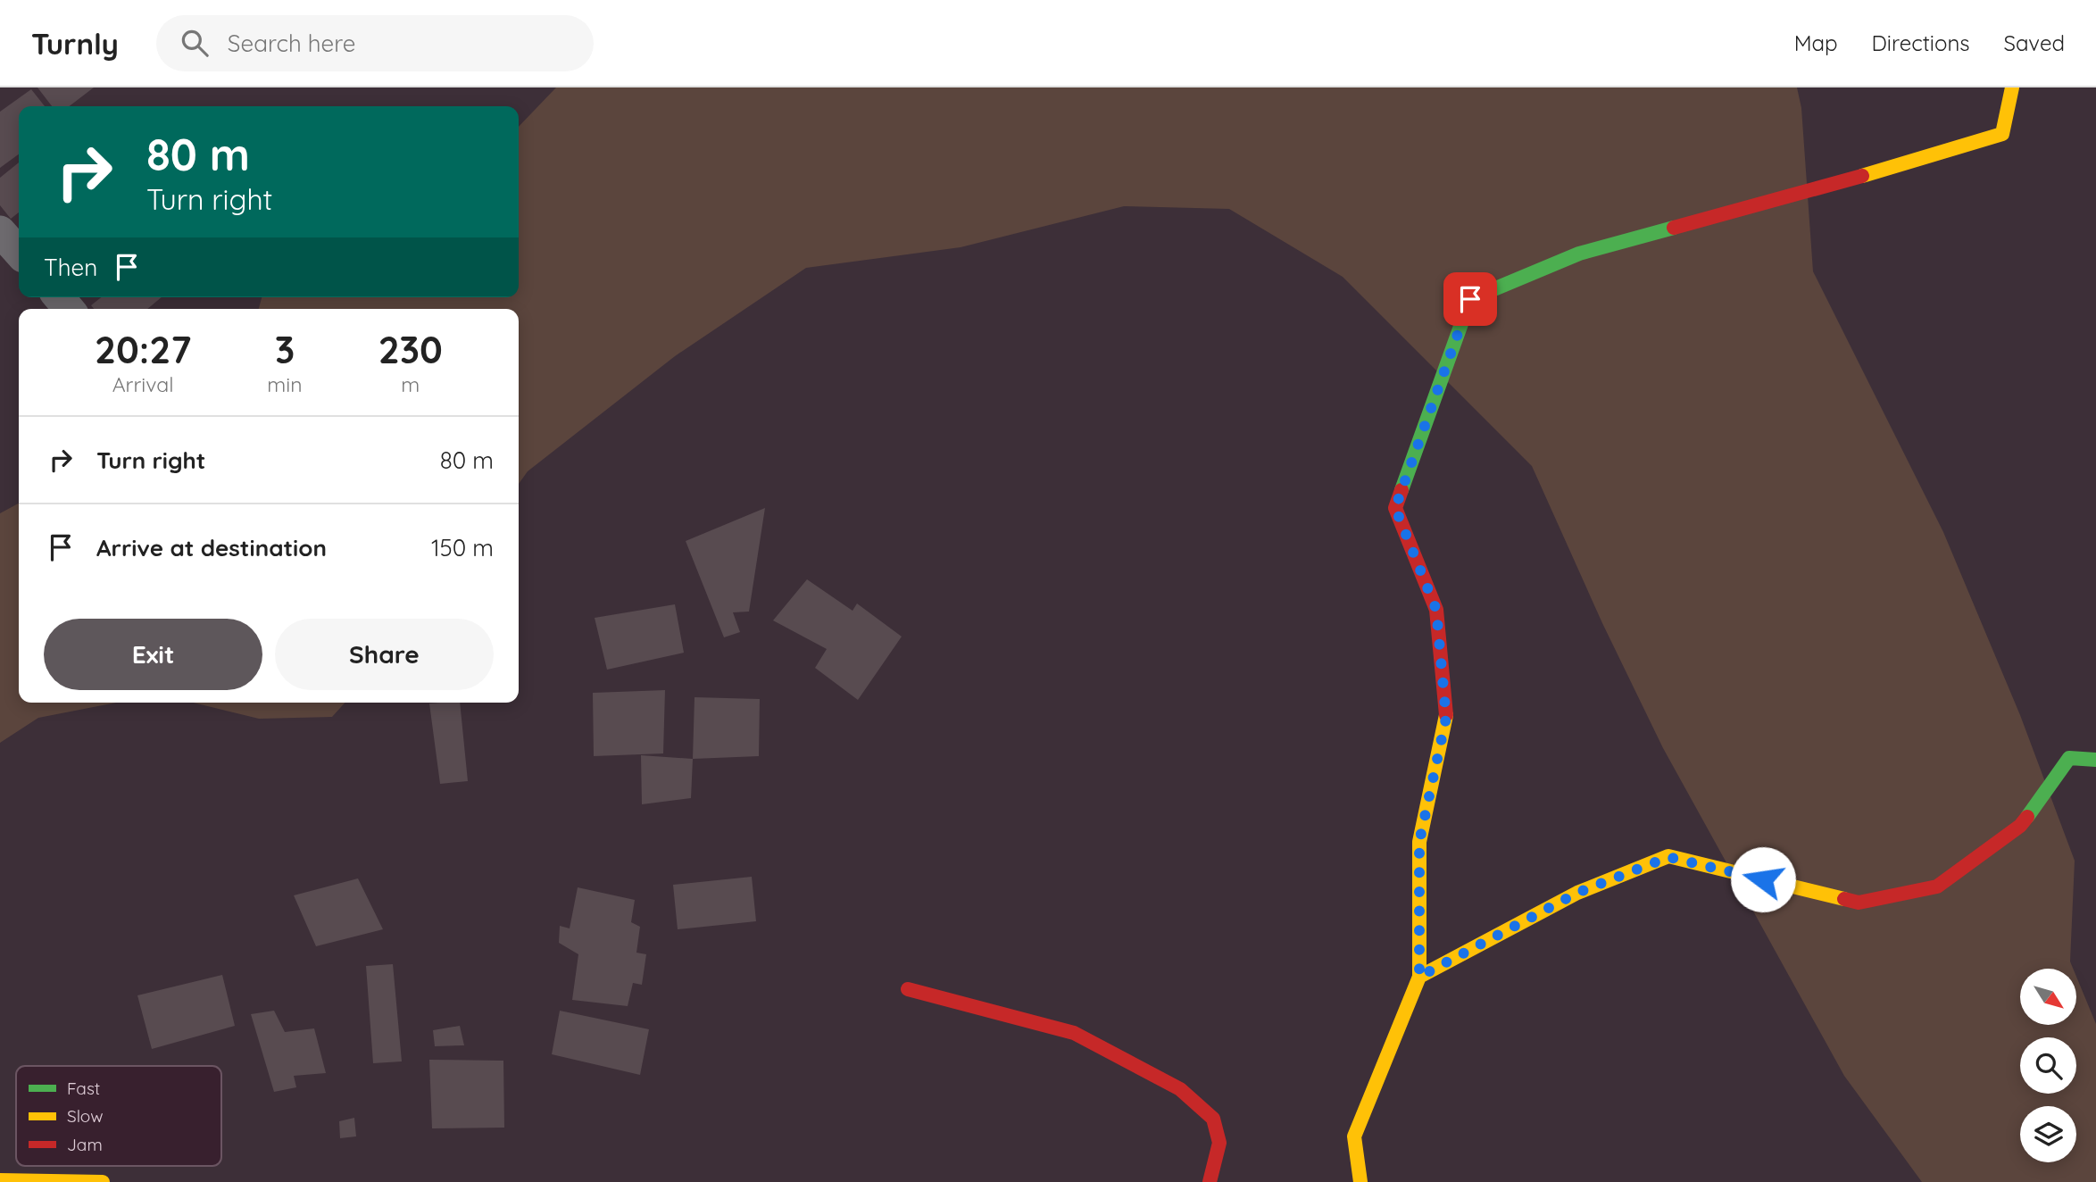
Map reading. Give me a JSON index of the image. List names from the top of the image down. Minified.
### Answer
{"legend":["Fast","Slow","Jam"],"north":"bottom right","page":{"header":"Turnly","search":"Search here","nav":["Map","Directions","Saved"],"turn":["80 m","Turn right"],"then":"Then","eta":["20:27","Arrival","3","min","230","m"],"list":[{"name":"Turn right","value":"80 m"},{"name":"Arrive at destination","value":"150 m"}],"buttons":["Exit","Share"]}}
